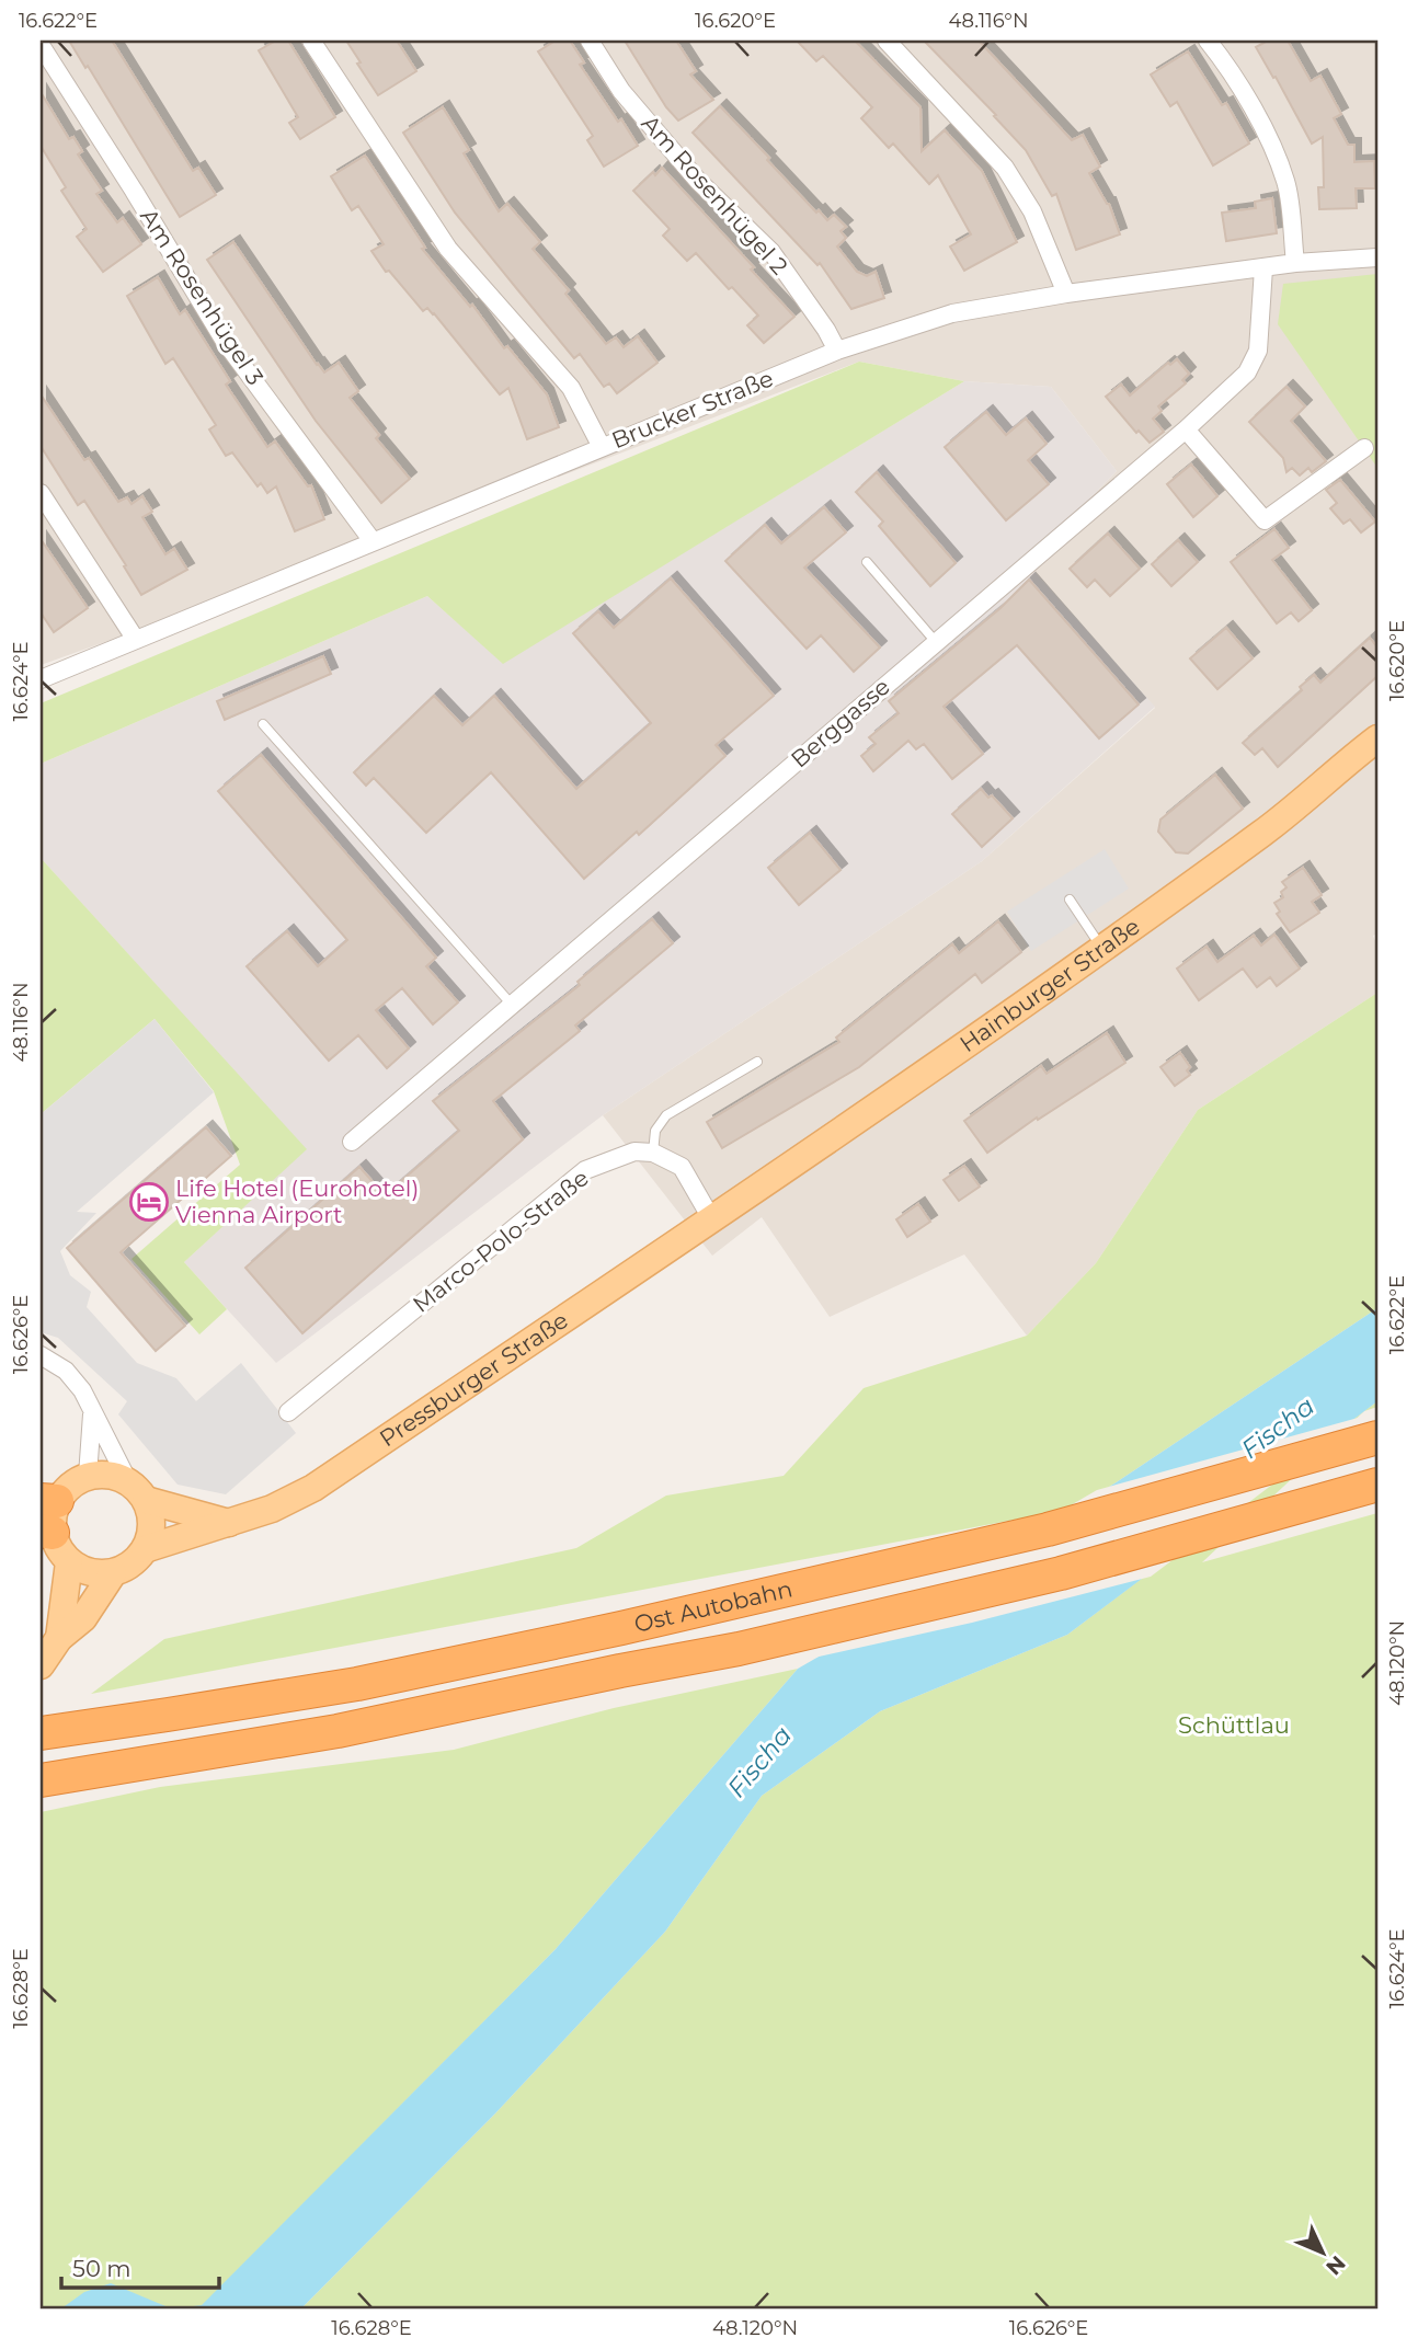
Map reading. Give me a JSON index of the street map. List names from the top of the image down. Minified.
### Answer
{"streets":{"highway":["Ost Autobahn"],"main road":["Hainburger Straße","Pressburger Straße"],"street":["Am Rosenhügel 2","Am Rosenhügel 3","Brucker Straße","Berggasse","Marco-Polo-Straße"]},"crossings":[["Am Rosenhügel 2","Brucker Straße"],["Am Rosenhügel 3","Brucker Straße"],["Brucker Straße","Berggasse"],["Hainburger Straße","Pressburger Straße"]],"water":["Fischa"],"parks":["Schüttlau"],"places":{"hotel":["Life Hotel (Eurohotel) Vienna Airport"]},"scale_bar":"50 m","north":"bottom right","coordinates":["16.622°E","16.620°E","48.116°N","16.624°E","16.626°E","48.120°N","16.628°E"]}
